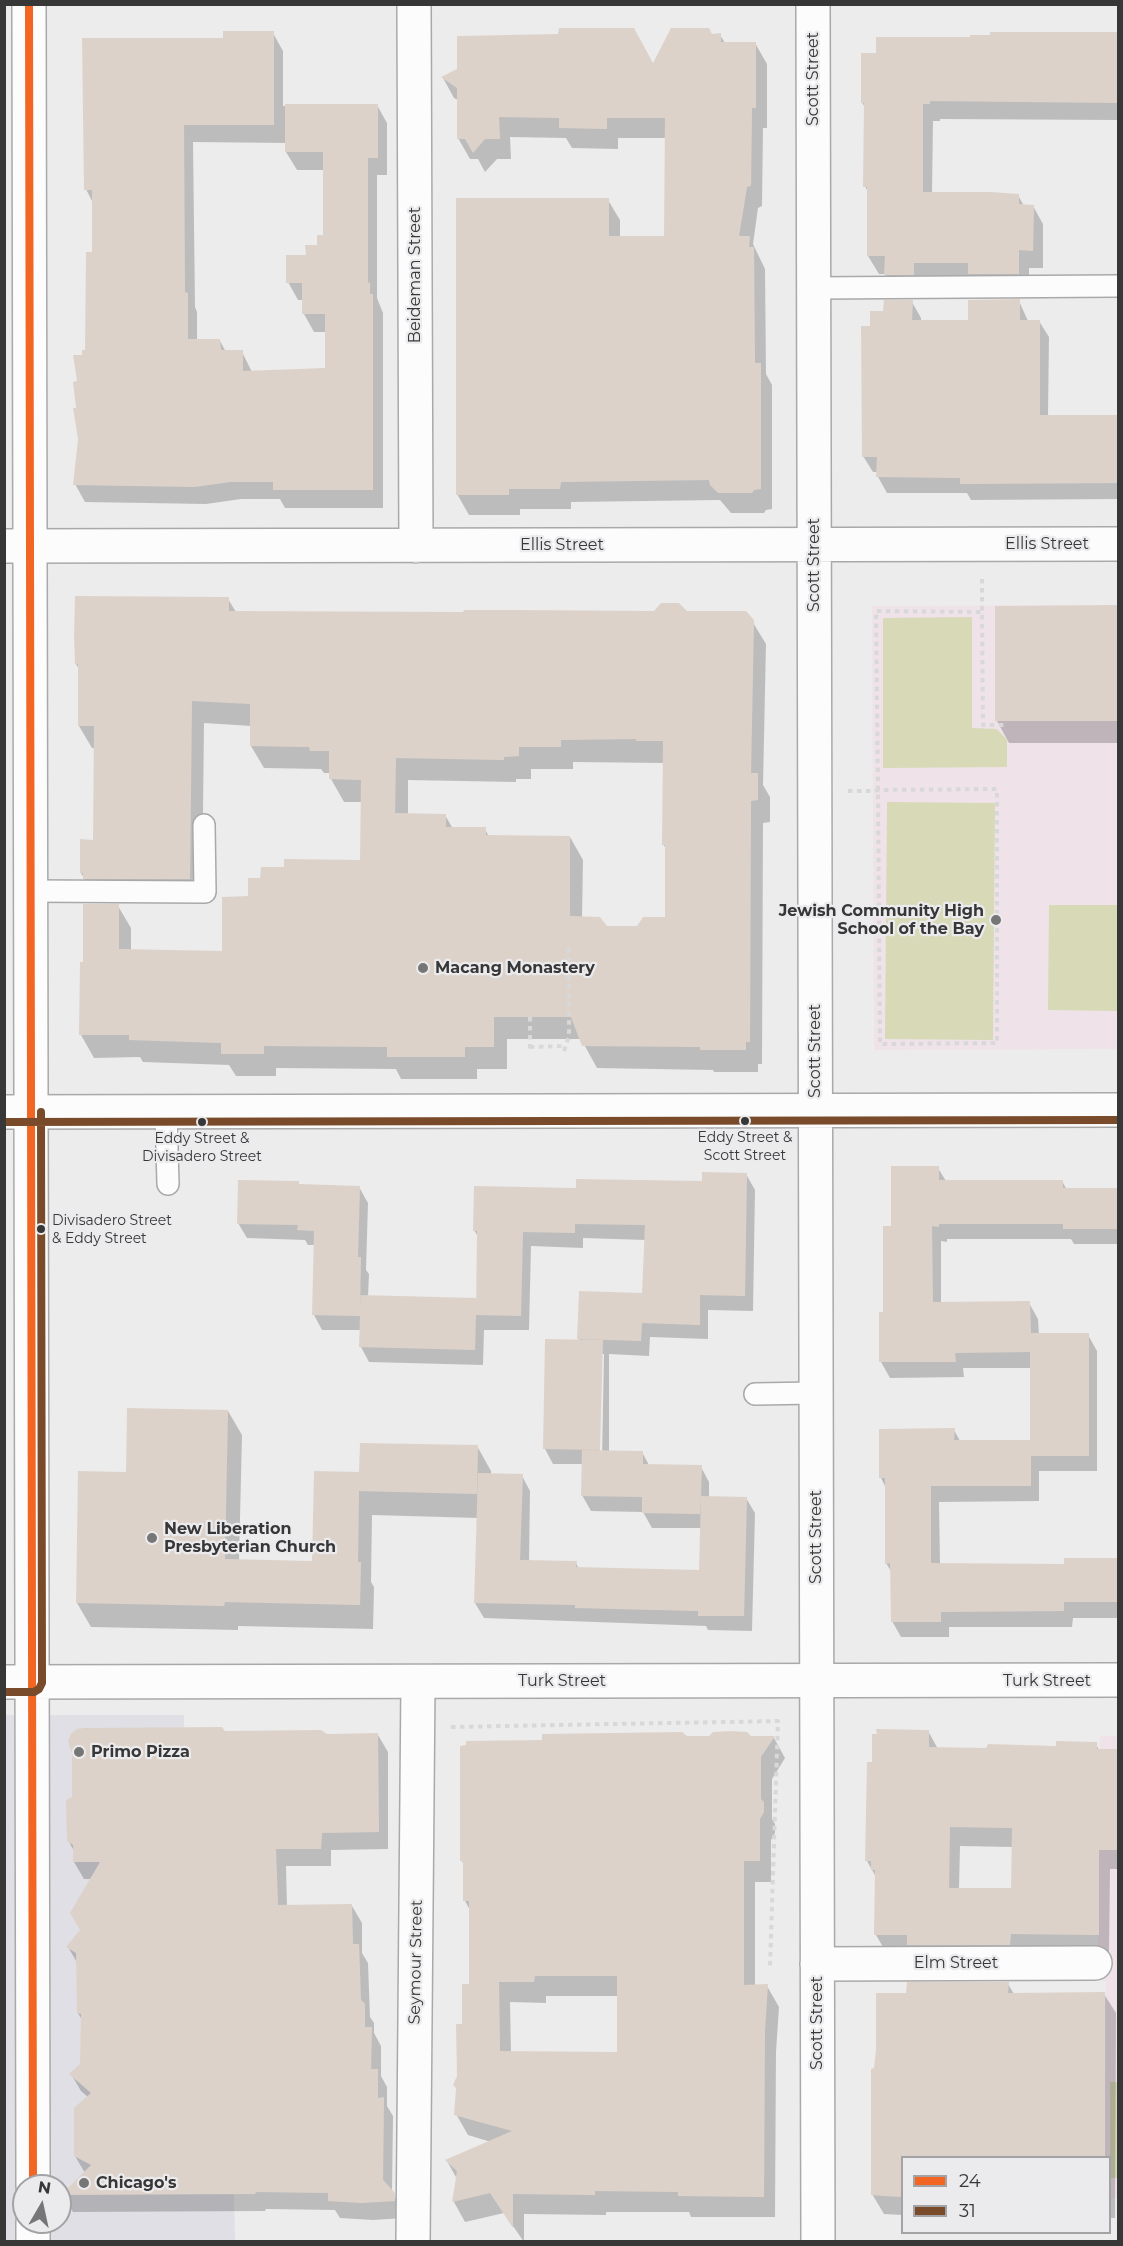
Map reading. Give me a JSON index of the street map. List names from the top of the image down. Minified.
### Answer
{"streets":{"street":["Scott Street","Beideman Street","Ellis Street","Turk Street","Seymour Street","Elm Street"]},"crossings":[["Scott Street","Ellis Street"],["Scott Street","Turk Street"],["Scott Street","Elm Street"],["Beideman Street","Ellis Street"],["Turk Street","Seymour Street"]],"places":["Jewish Community High School of the Bay","Macang Monastery","Eddy Street & Scott Street","Eddy Street & Divisadero Street","Divisadero Street & Eddy Street","New Liberation Presbyterian Church","Primo Pizza","Chicago's"],"lines":["transit line 24","transit line 31"],"legend":["24","31"],"north":"top"}
